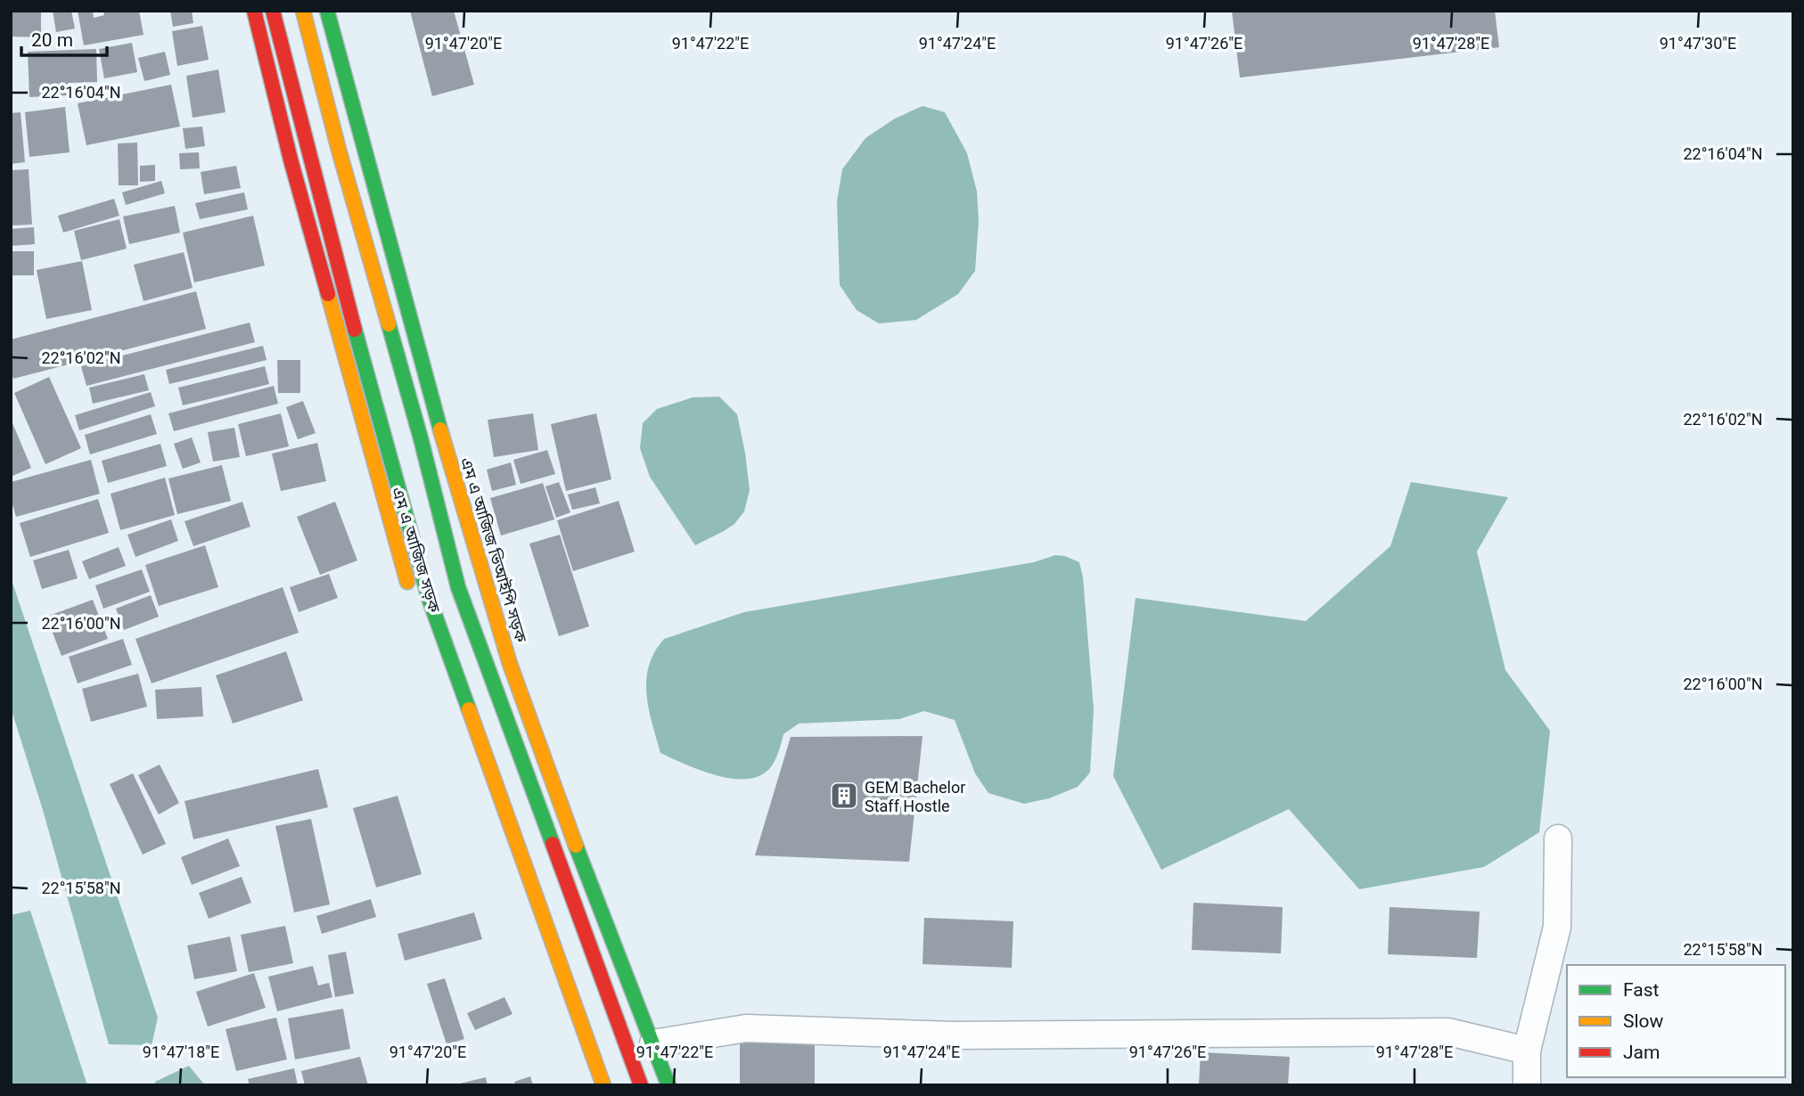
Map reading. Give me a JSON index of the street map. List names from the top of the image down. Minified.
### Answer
{"streets":{"main road":["এম এ আজিজ সড়ক","এম এ আজিজ ভিআইপি সড়ক"]},"places":{"building":["GEM Bachelor Staff Hostle"]},"legend":["Fast","Slow","Jam"],"scale_bar":"20 m","coordinates":["91°47'20\"E","91°47'22\"E","91°47'24\"E","91°47'26\"E","91°47'28\"E","91°47'30\"E","22°16'04\"N","22°16'02\"N","22°16'00\"N","22°15'58\"N","91°47'18\"E"]}
